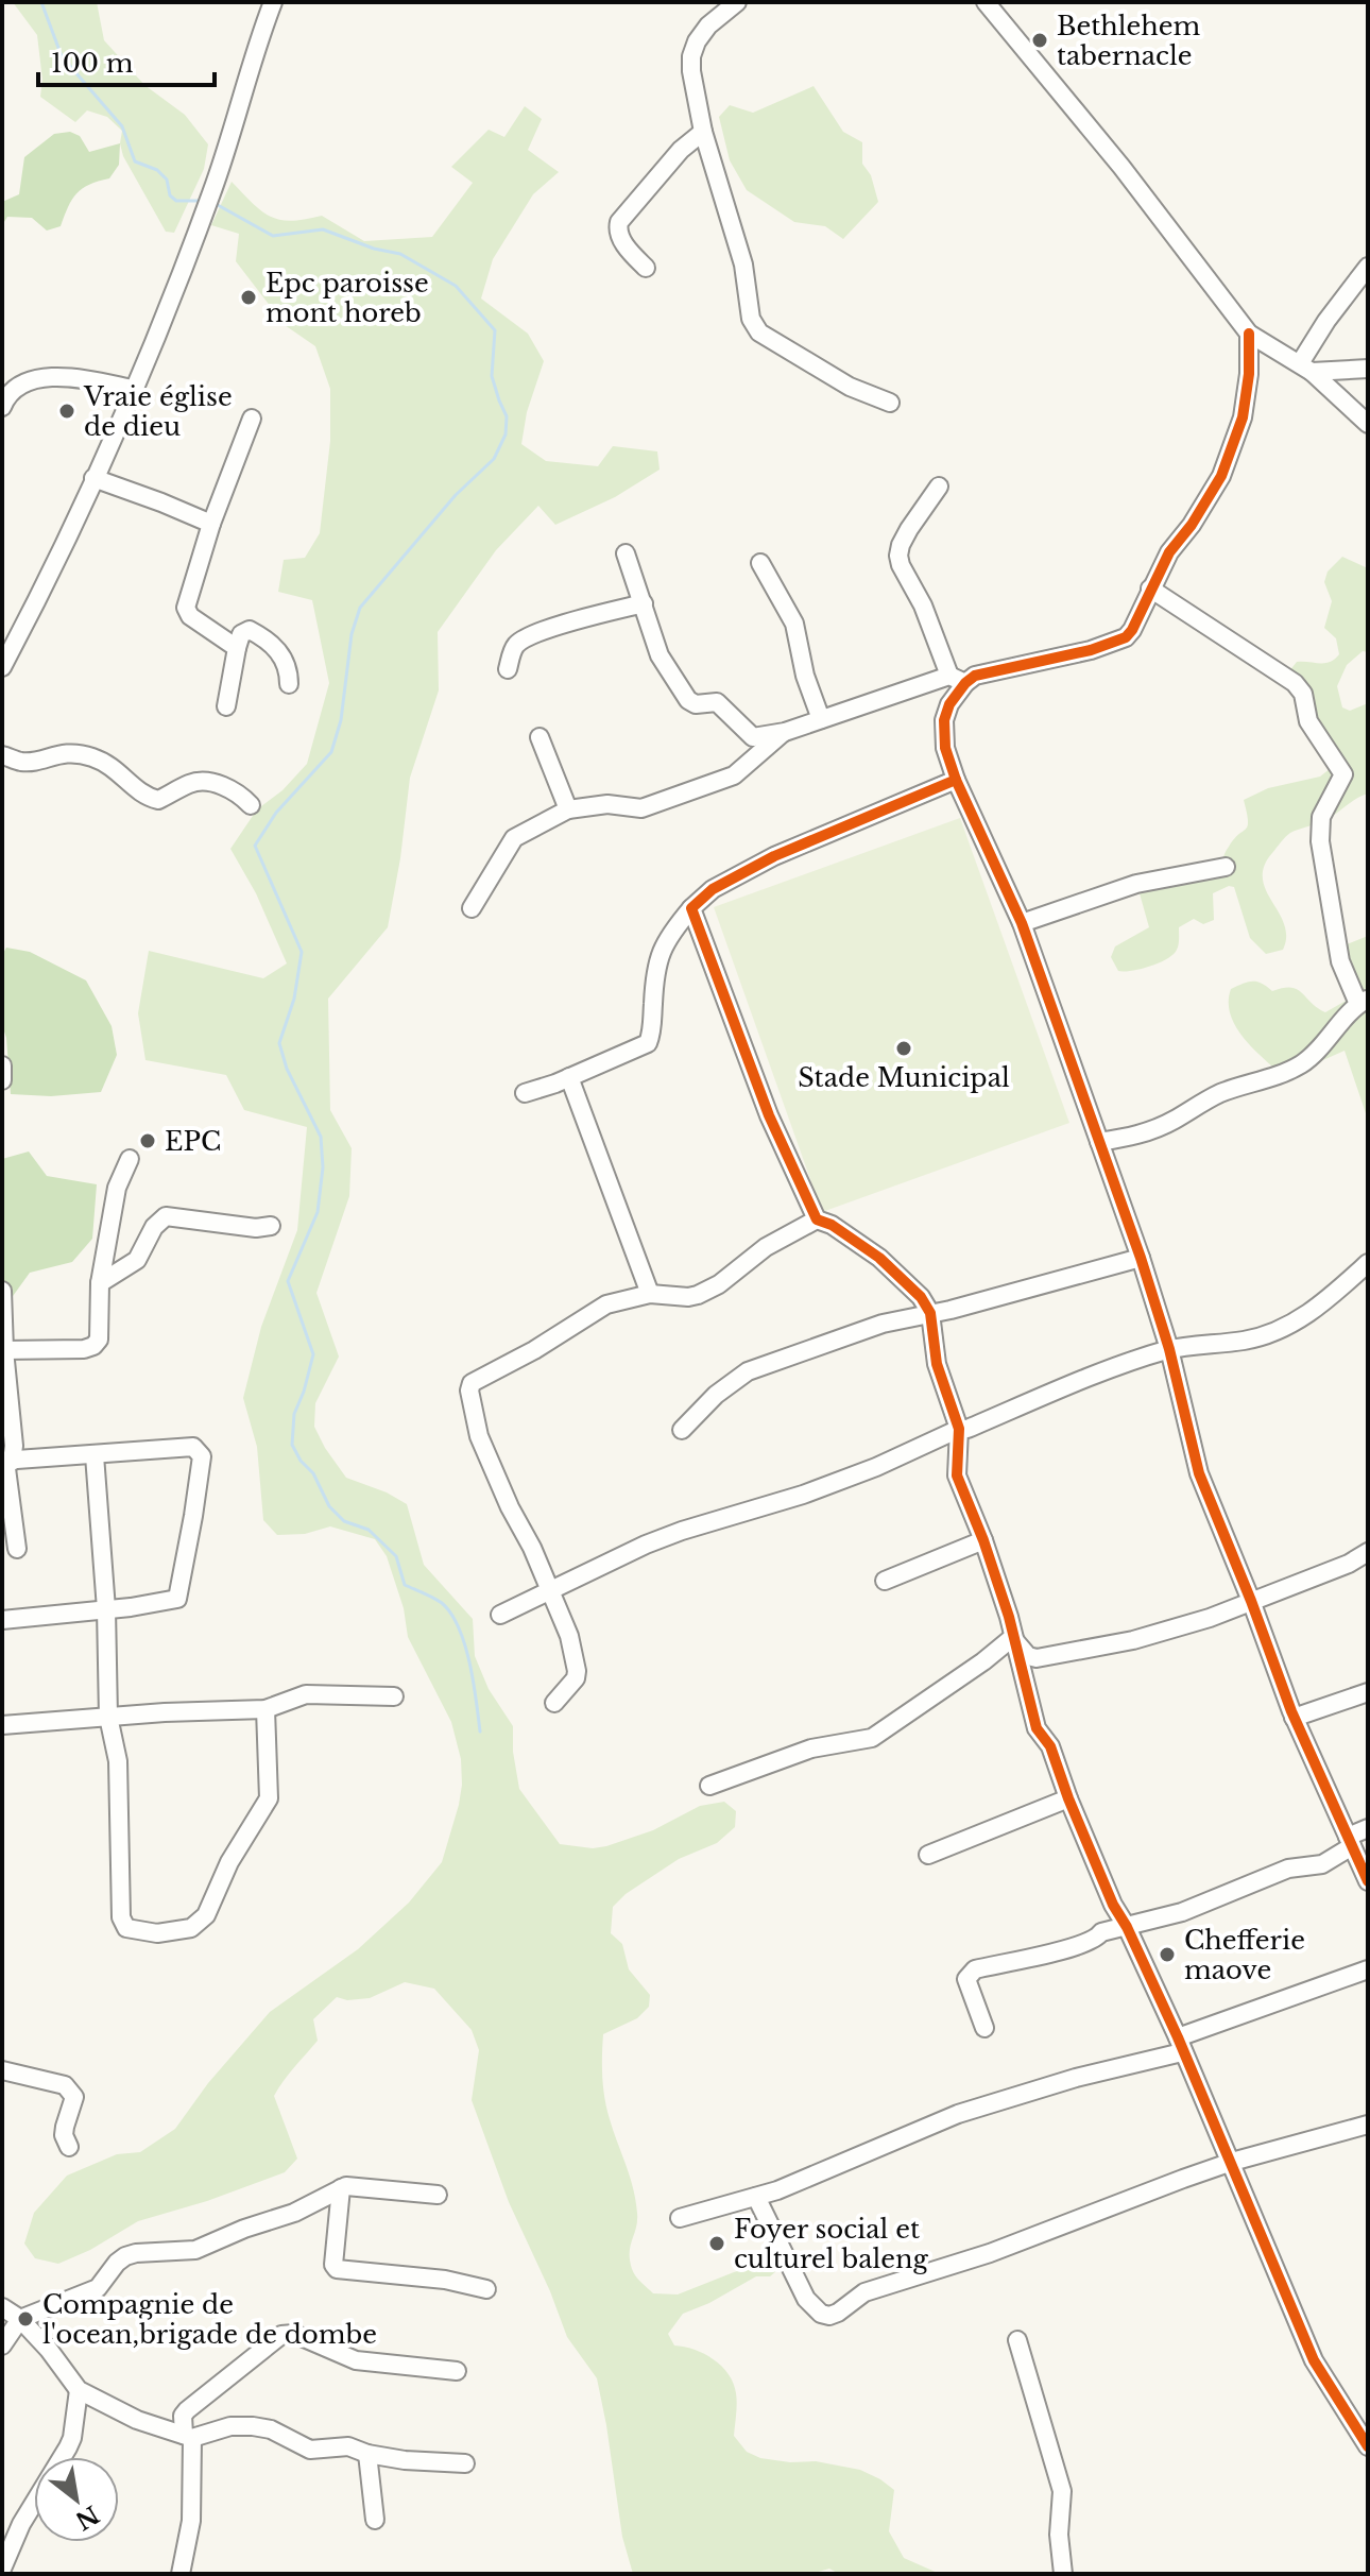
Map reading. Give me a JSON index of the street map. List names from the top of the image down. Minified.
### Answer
{"places":["Bethlehem tabernacle","Epc paroisse mont horeb","Vraie église de dieu","Stade Municipal","EPC","Chefferie maove","Foyer social et culturel baleng","Compagnie de l'ocean,brigade de dombe"],"scale_bar":"100 m","north":"bottom right"}
